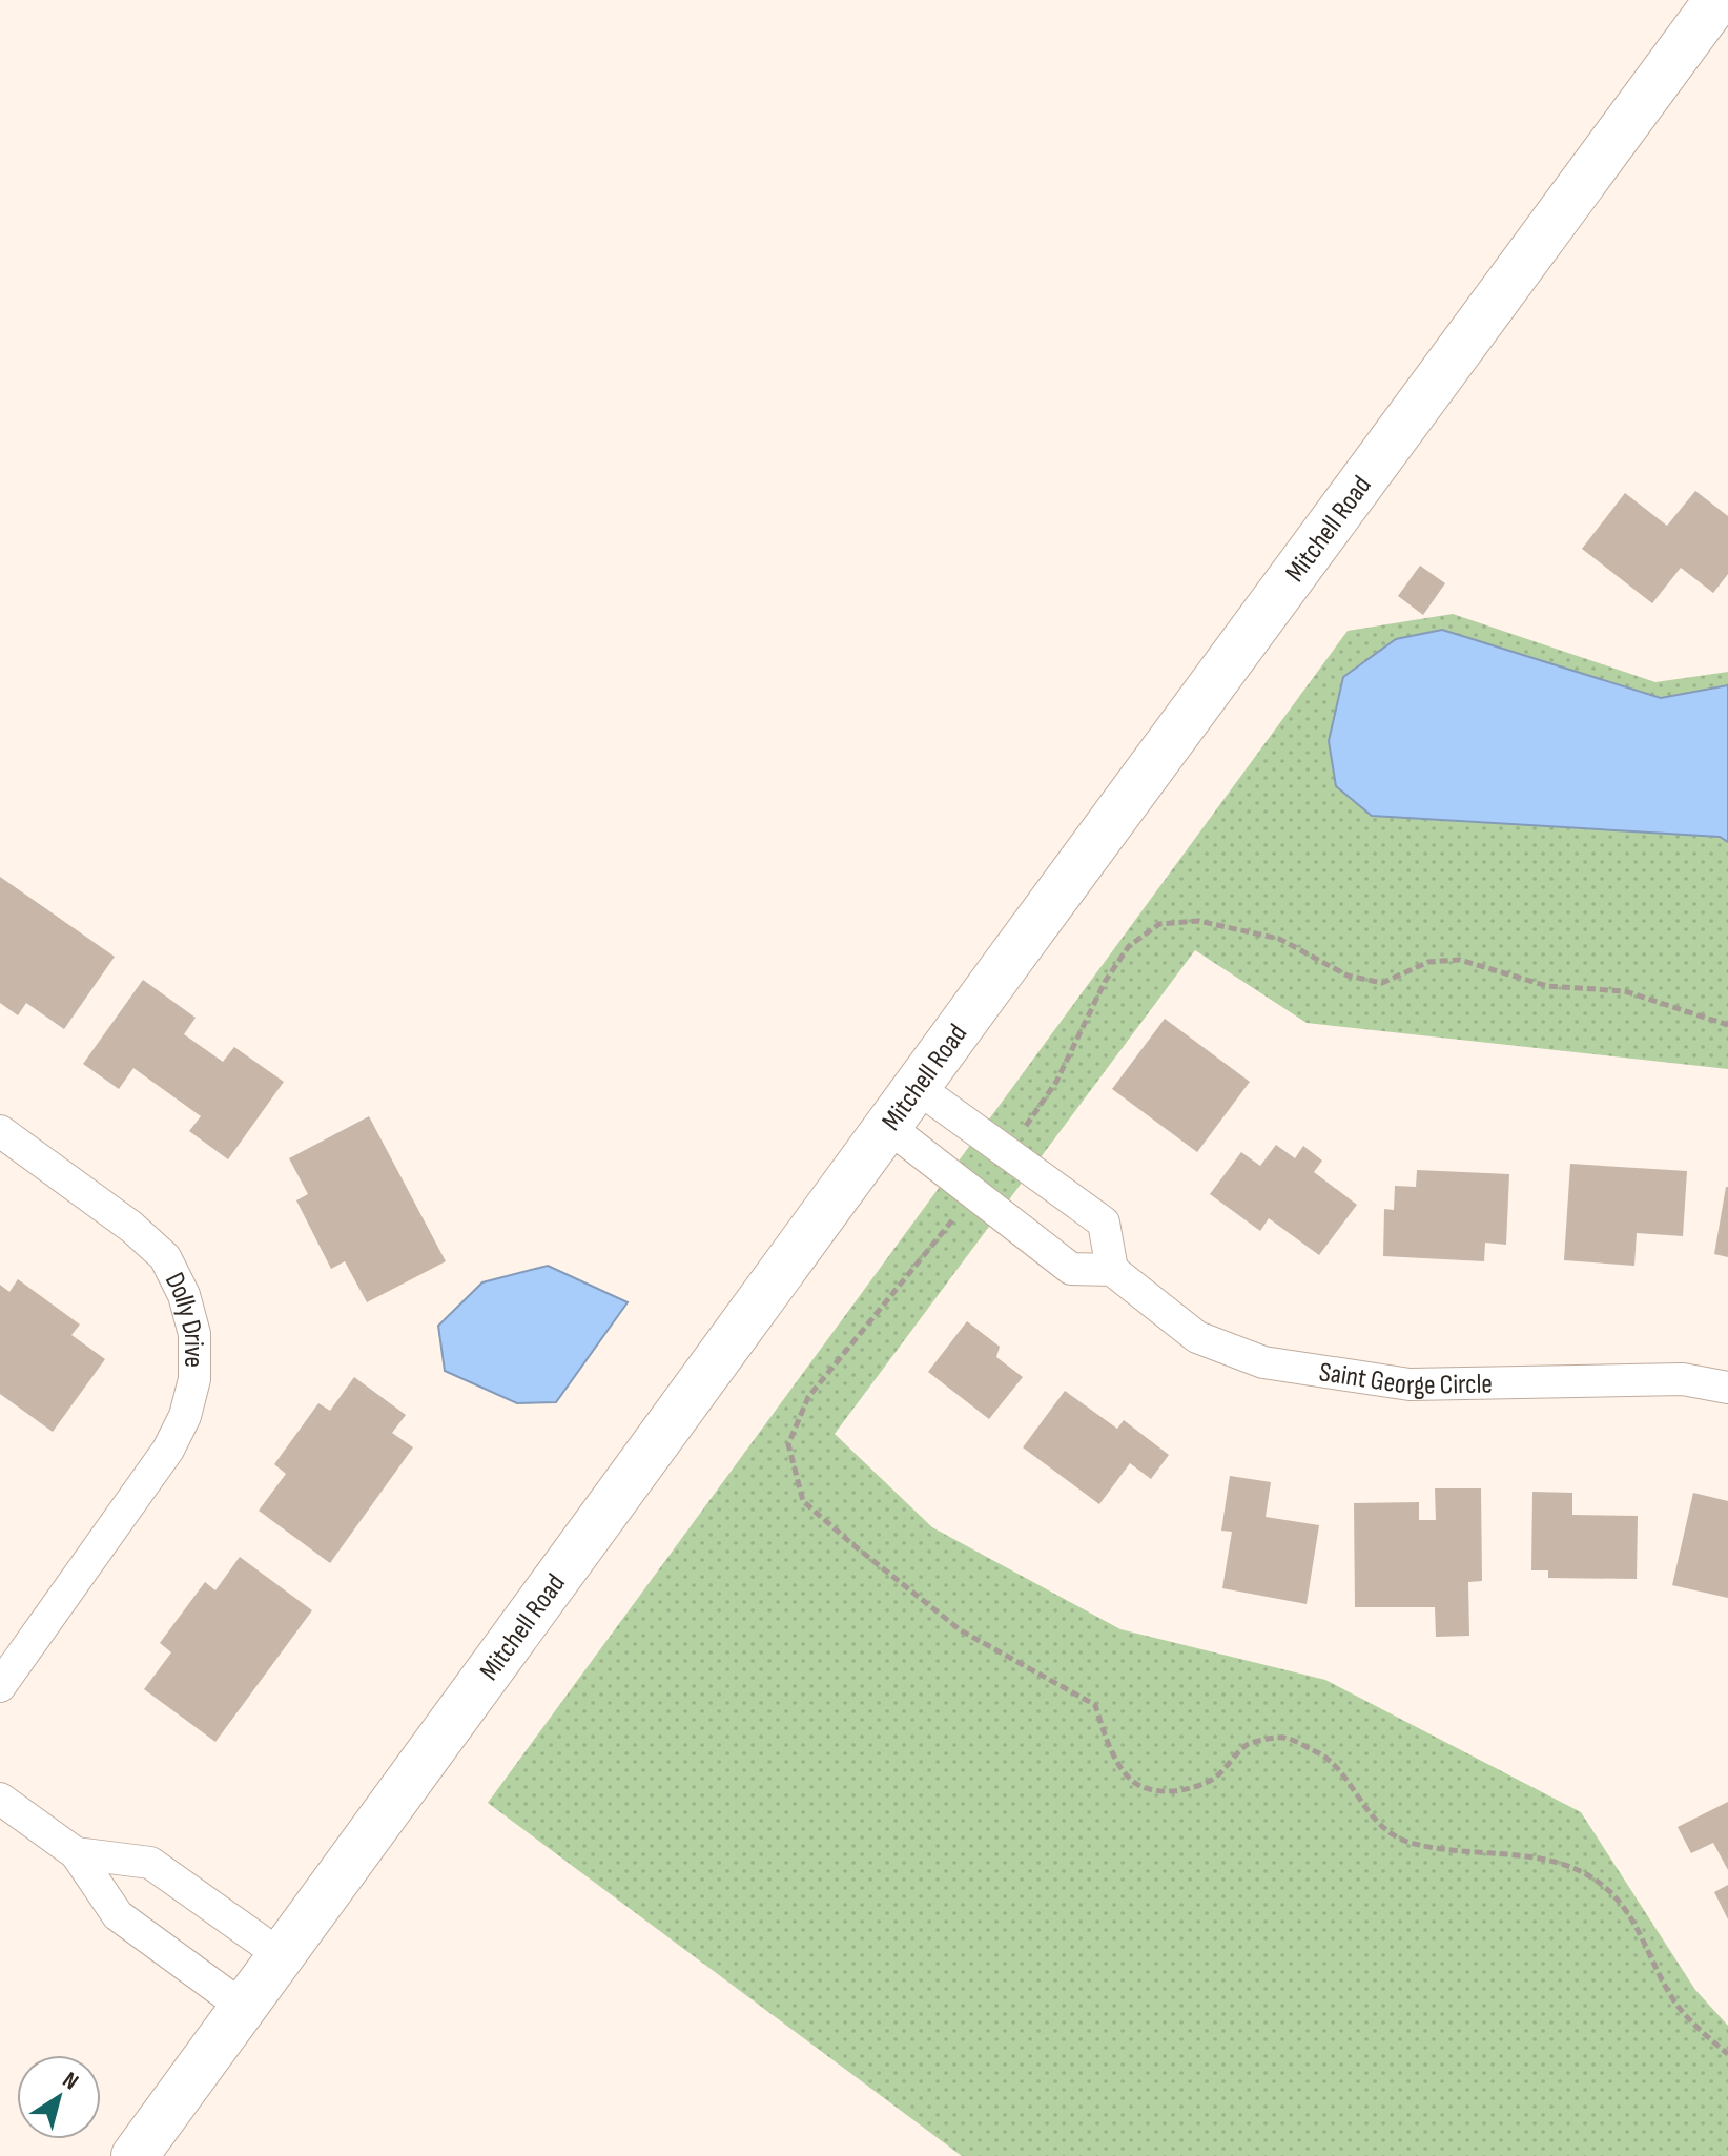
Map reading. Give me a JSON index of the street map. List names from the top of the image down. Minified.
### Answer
{"streets":{"street":["Mitchell Road","Dolly Drive","Saint George Circle"]},"north":"top right"}
